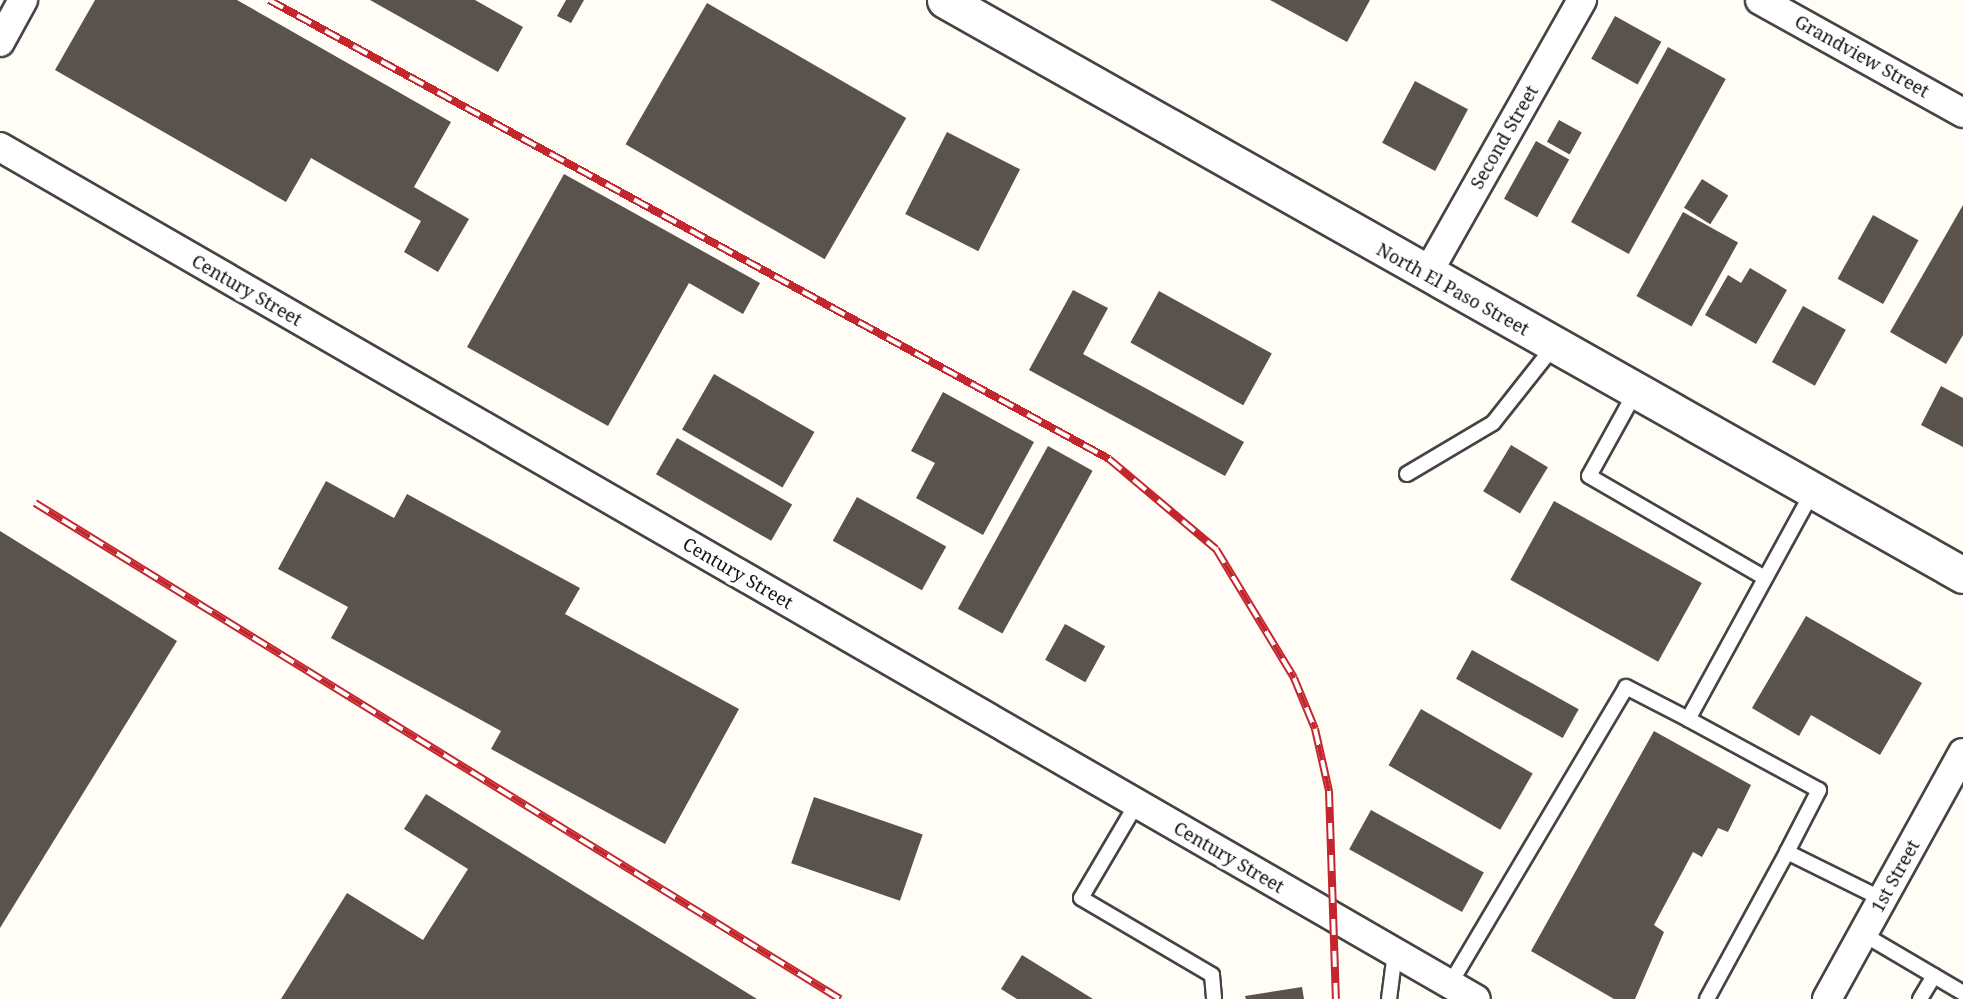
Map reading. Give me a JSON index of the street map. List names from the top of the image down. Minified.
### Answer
{"streets":{"street":["Grandview Street","Second Street","North El Paso Street","Century Street","1st Street"]},"crossings":[["Second Street","North El Paso Street"]]}
